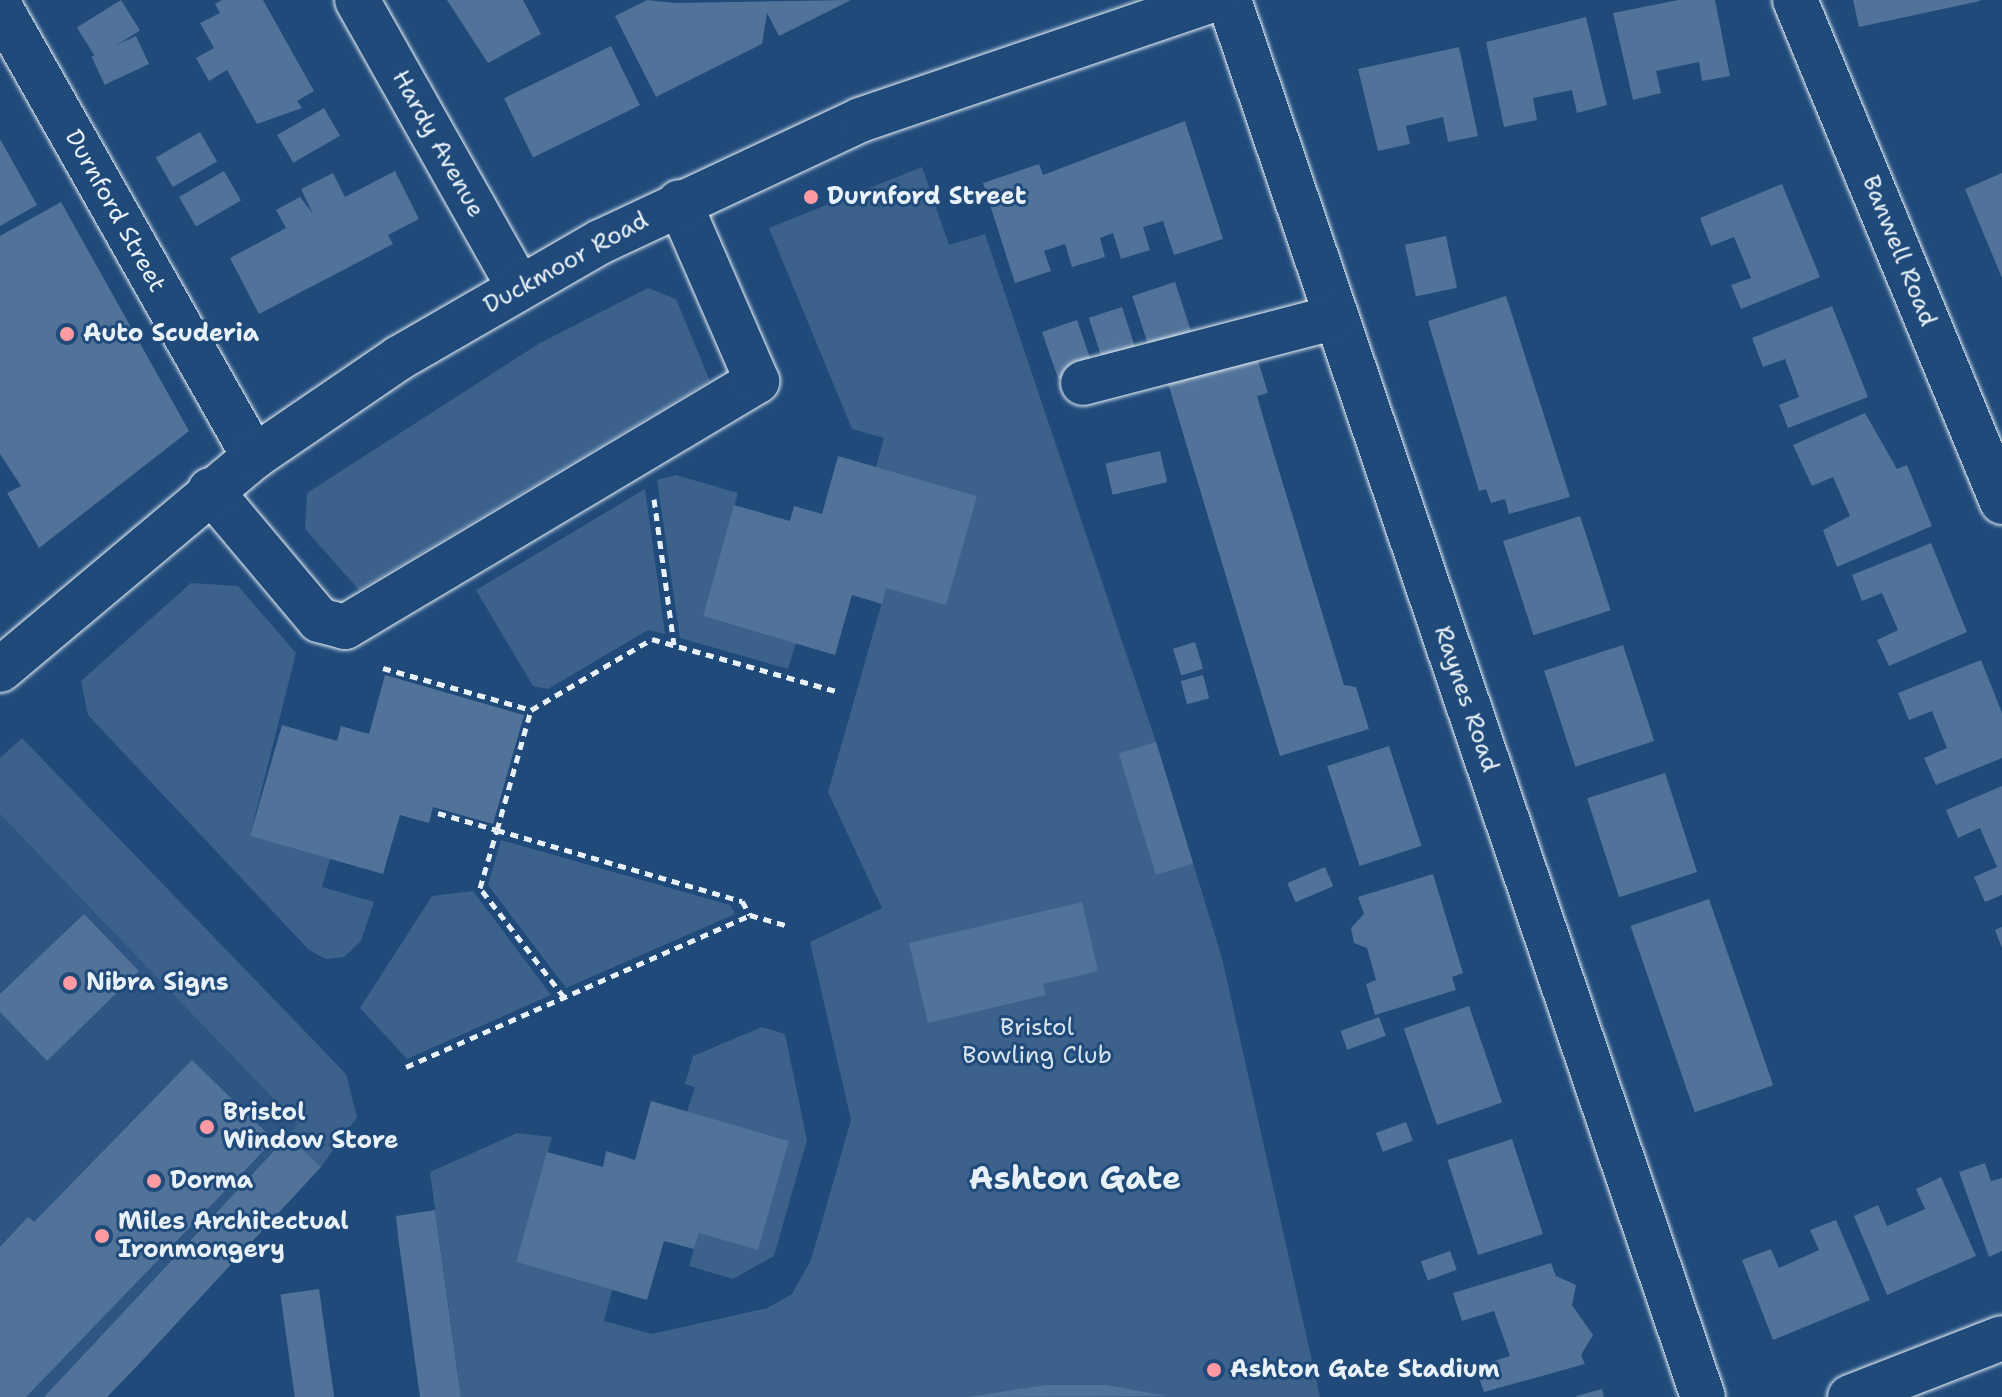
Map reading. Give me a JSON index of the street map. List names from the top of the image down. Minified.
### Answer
{"streets":{"street":["Hardy Avenue","Durnford Street","Banwell Road","Duckmoor Road","Raynes Road"]},"crossings":[["Hardy Avenue","Duckmoor Road"],["Durnford Street","Duckmoor Road"]],"districts":["Ashton Gate"],"parks":["Bristol Bowling Club"],"places":["Durnford Street","Auto Scuderia","Nibra Signs","Bristol Window Store","Dorma","Miles Architectual Ironmongery","Ashton Gate Stadium"]}
